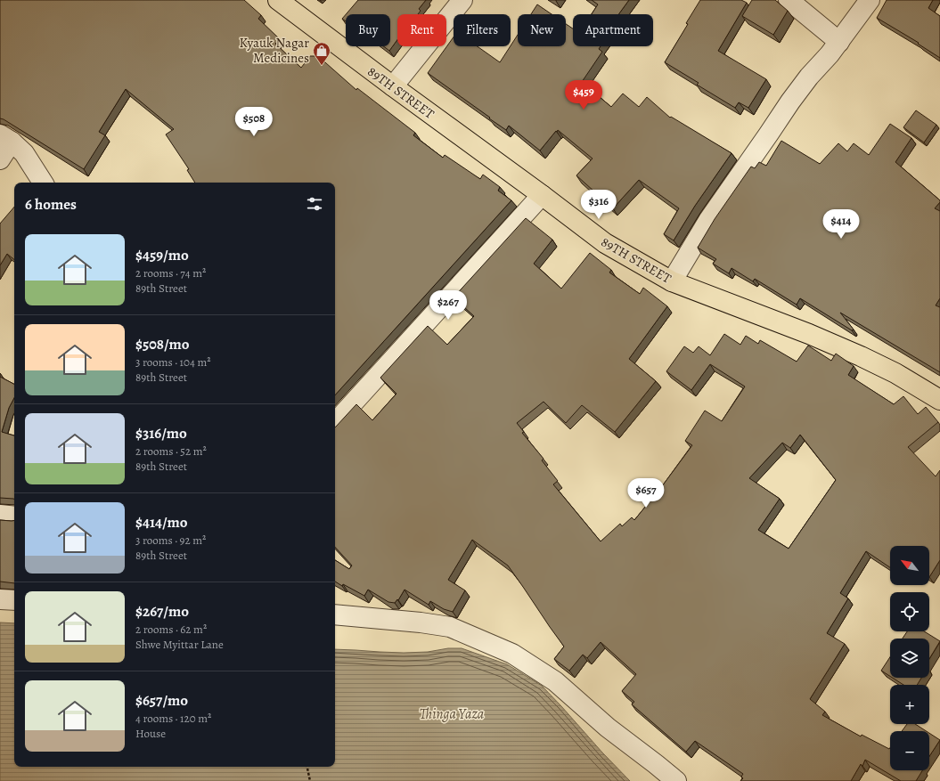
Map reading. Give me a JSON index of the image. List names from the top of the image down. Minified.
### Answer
{"streets":{"main road":["89TH STREET"]},"water":["Thinga Yaza"],"places":{"shop":["Kyauk Nagar Medicines"]},"north":"top left","page":{"chip":["Buy","Rent","Filters","New","Apartment"],"price":["$459","$508","$316","$414","$267","$657"],"heading":"6 homes","list":[{"name":"$459/mo","note":"2 rooms · 74 m² · 89th Street"},{"name":"$508/mo","note":"3 rooms · 104 m² · 89th Street"},{"name":"$316/mo","note":"2 rooms · 52 m² · 89th Street"},{"name":"$414/mo","note":"3 rooms · 92 m² · 89th Street"},{"name":"$267/mo","note":"2 rooms · 62 m² · Shwe Myittar Lane"},{"name":"$657/mo","note":"4 rooms · 120 m² · House"}],"map_buttons":["+","−"]}}
